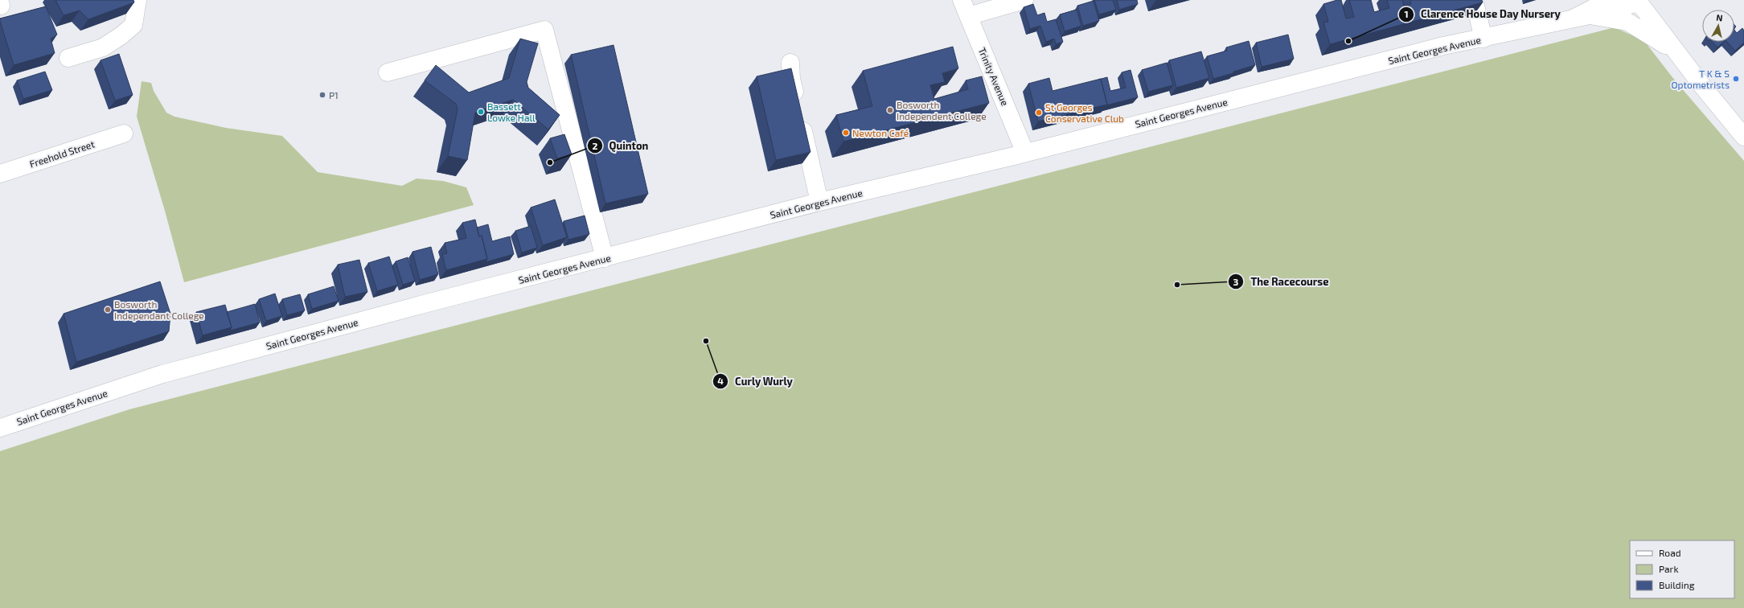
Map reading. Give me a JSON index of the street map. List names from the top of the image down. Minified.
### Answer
{"streets":{"street":["Saint Georges Avenue","Trinity Avenue","Freehold Street"]},"crossings":[["Saint Georges Avenue","Trinity Avenue"]],"places":["Clarence House Day Nursery","T K & S Optometrists","P1","Bosworth Independent College","Bassett Lowke Hall","St Georges Conservative Club","Newton Café","Quinton","The Racecourse","Bosworth Independant College","Curly Wurly"],"legend":["Road","Park","Building"],"north":"top"}
